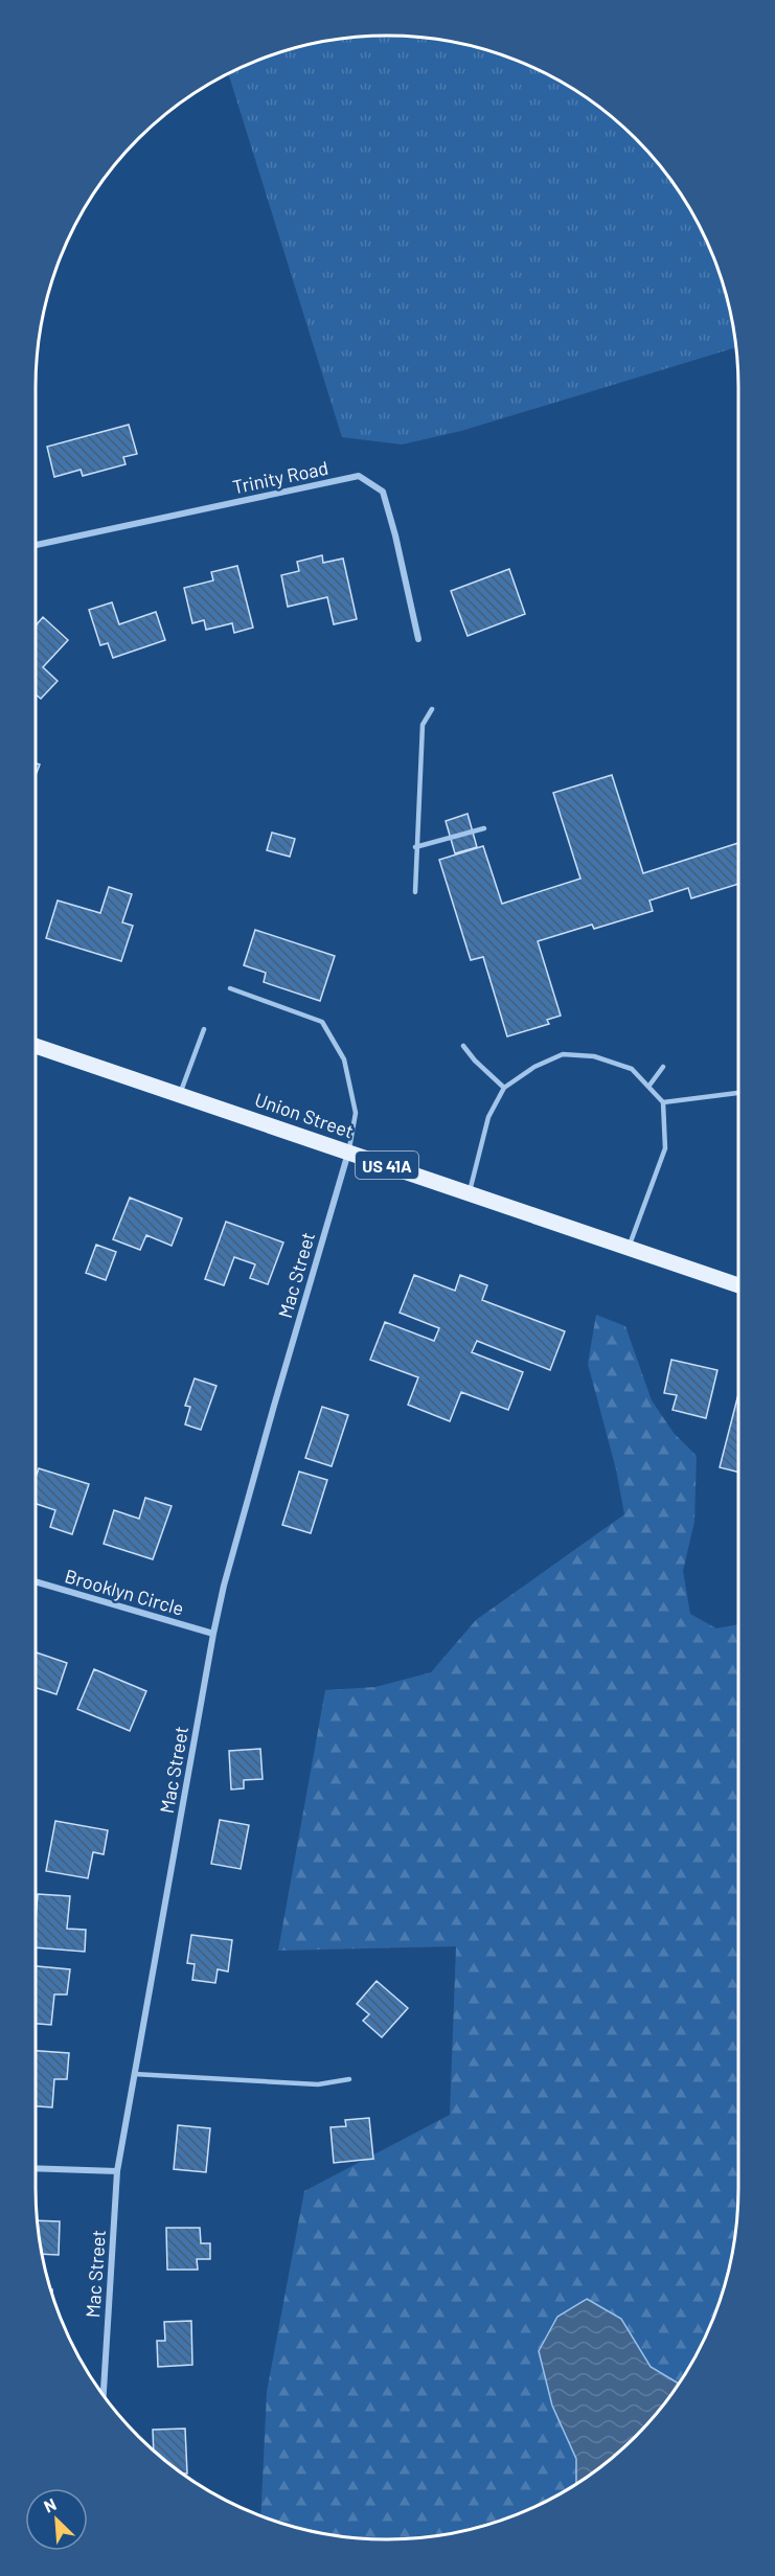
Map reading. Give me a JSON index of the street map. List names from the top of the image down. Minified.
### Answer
{"streets":{"main road":["Union Street","US 41A"],"street":["Trinity Road","Mac Street","Brooklyn Circle"]},"crossings":[["Union Street","Mac Street"],["Mac Street","Brooklyn Circle"]],"north":"top left"}
